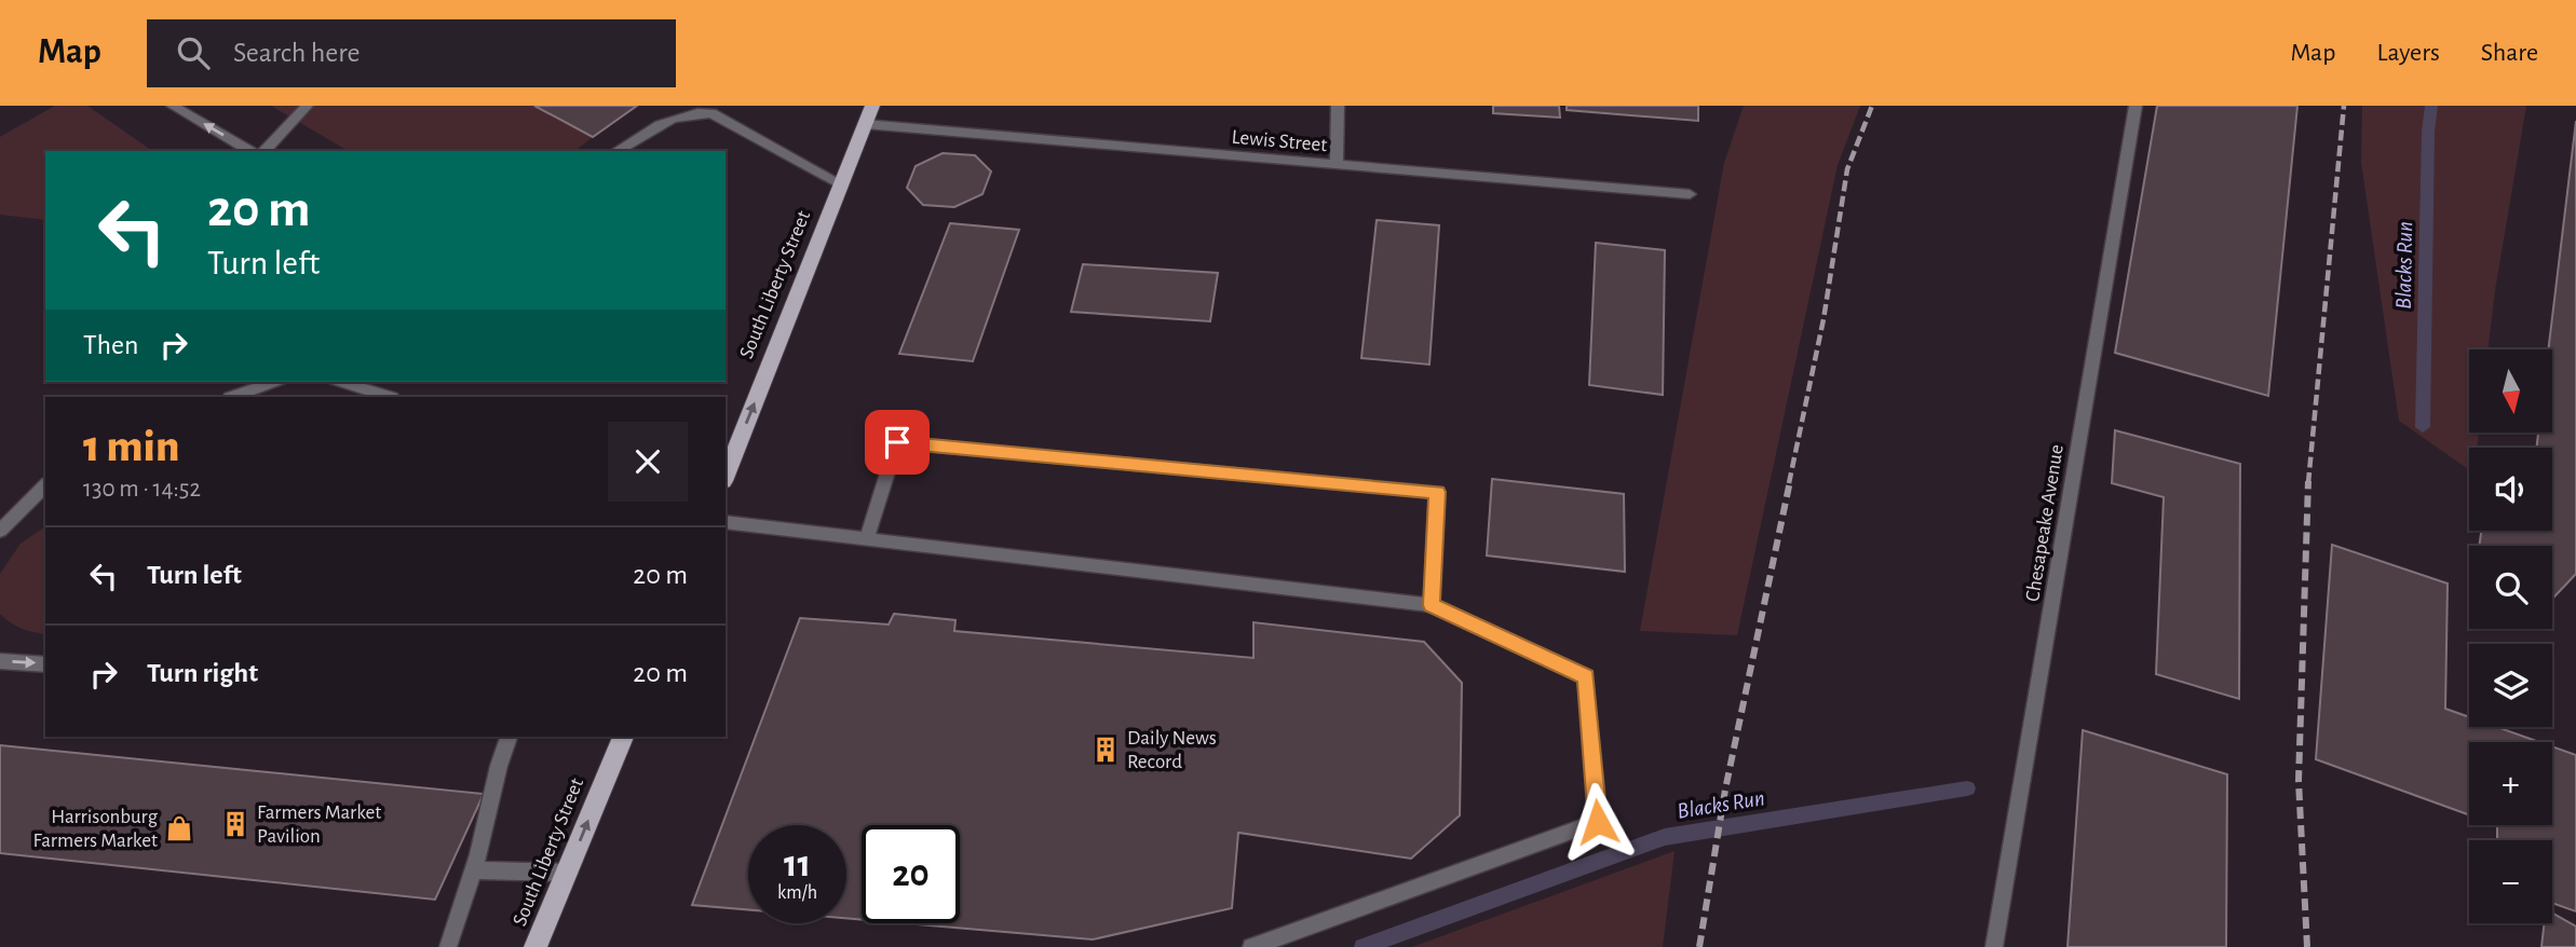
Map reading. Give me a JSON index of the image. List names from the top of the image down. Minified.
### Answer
{"streets":{"main road":["South Liberty Street"],"street":["Lewis Street","Chesapeake Avenue"]},"crossings":[["Lewis Street","South Liberty Street"]],"one_way":["South Liberty Street"],"water":["Blacks Run"],"places":{"building":["Daily News Record","Farmers Market Pavilion"],"shop":["Harrisonburg Farmers Market"]},"north":"bottom","page":{"header":"Map","search":"Search here","nav":["Map","Layers","Share"],"turn":["20 m","Turn left"],"then":"Then","map_buttons":["+","−"],"heading":["1 min","130 m · 14:52"],"list":[{"name":"Turn left","value":"20 m"},{"name":"Turn right","value":"20 m"}],"speed":"11 km/h","limit":"20"}}
